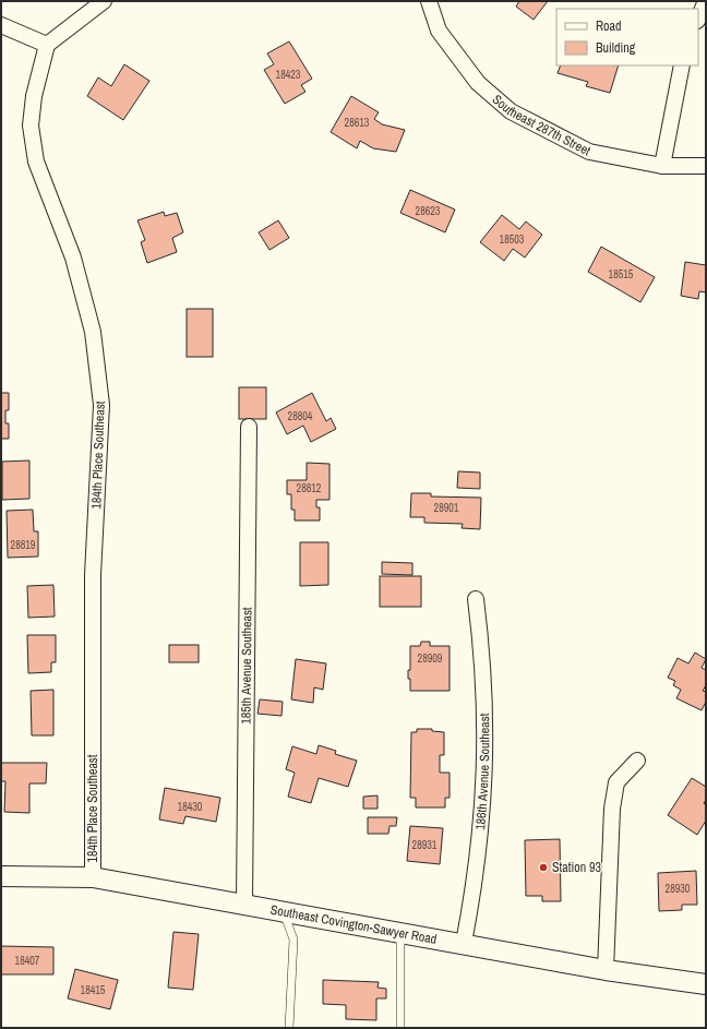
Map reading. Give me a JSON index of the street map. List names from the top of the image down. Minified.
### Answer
{"streets":{"street":["Southeast 287th Street","184th Place Southeast","185th Avenue Southeast","186th Avenue Southeast","Southeast Covington-Sawyer Road"]},"crossings":[["184th Place Southeast","Southeast Covington-Sawyer Road"],["185th Avenue Southeast","Southeast Covington-Sawyer Road"],["186th Avenue Southeast","Southeast Covington-Sawyer Road"]],"places":["Station 93"],"house_numbers":["18423","28613","28623","18503","18515","28804","28812","28901","28819","28909","18430","28931","28930","18407","18415"],"legend":["Road","Building"]}
